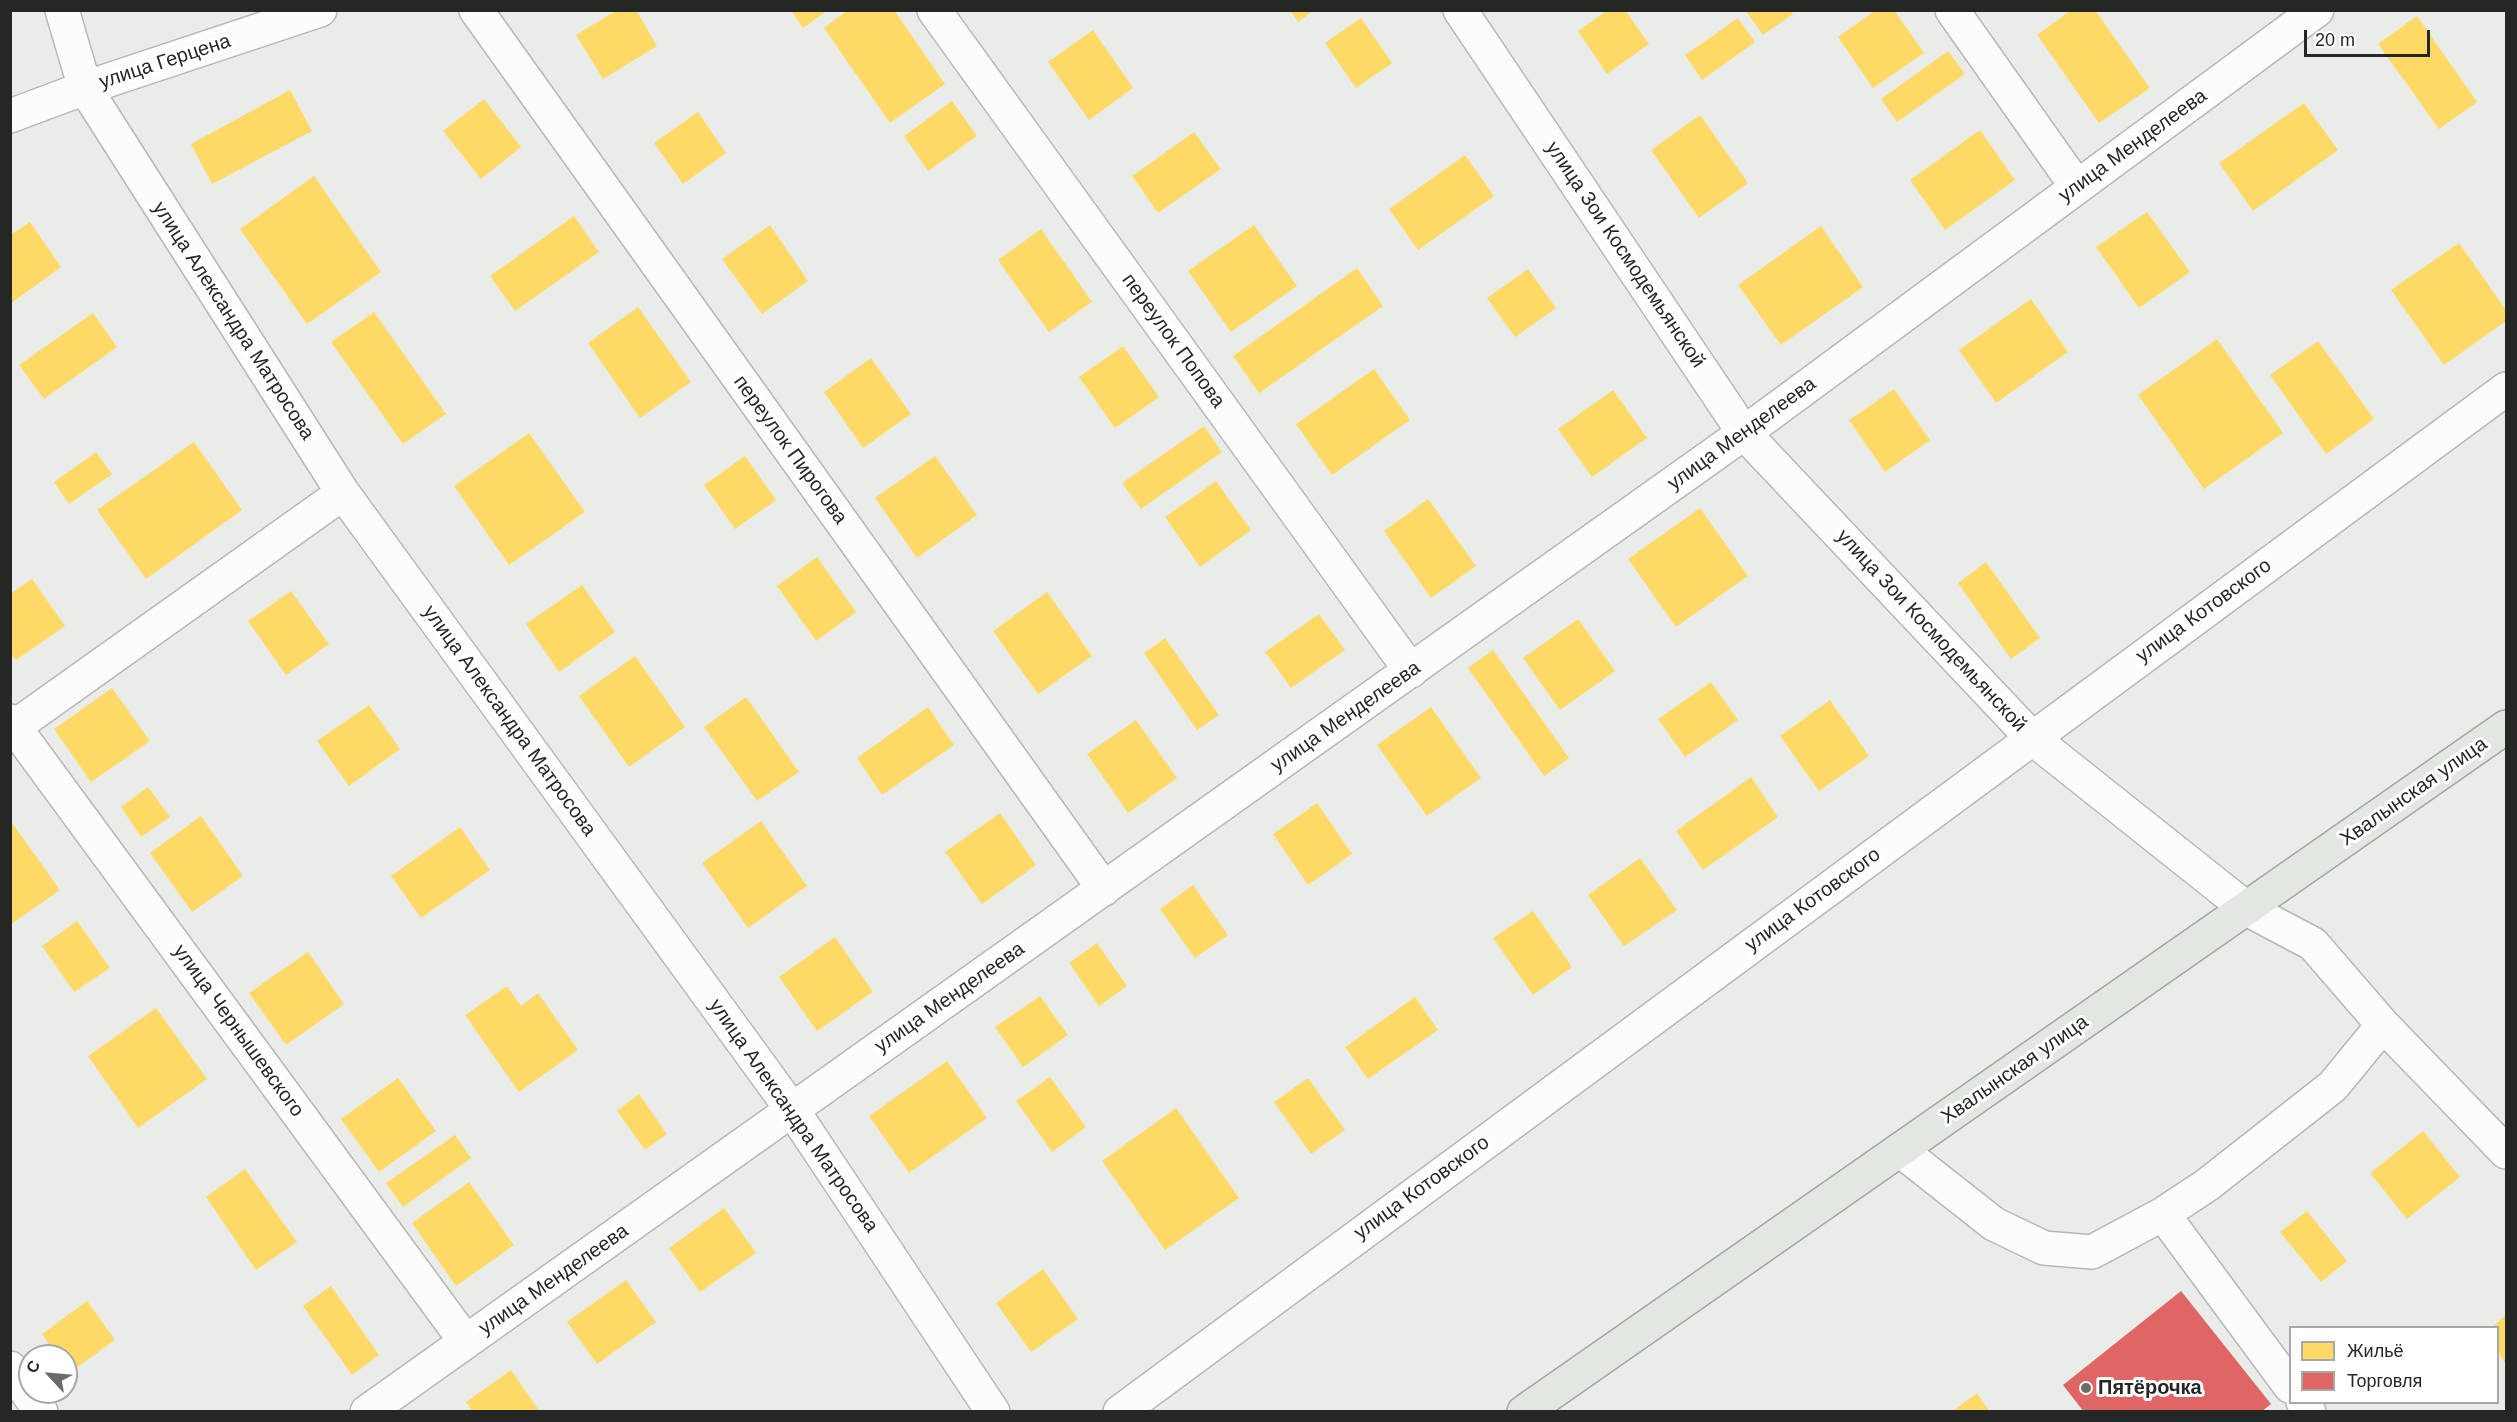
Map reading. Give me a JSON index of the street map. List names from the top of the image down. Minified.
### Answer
{"streets":{"main road":["Хвалынская улица"],"street":["улица Герцена","улица Менделеева","улица Зои Космодемьянской","улица Александра Матросова","переулок Попова","переулок Пирогова","улица Котовского","улица Чернышевского"]},"crossings":[["улица Герцена","улица Александра Матросова"],["улица Менделеева","улица Зои Космодемьянской"],["улица Менделеева","улица Александра Матросова"],["улица Менделеева","переулок Попова"],["улица Менделеева","переулок Пирогова"],["улица Менделеева","улица Чернышевского"],["улица Зои Космодемьянской","улица Котовского"],["улица Зои Космодемьянской","Хвалынская улица"]],"places":["Пятёрочка"],"legend":["Жильё","Торговля"],"scale_bar":"20 m","north":"top left"}
